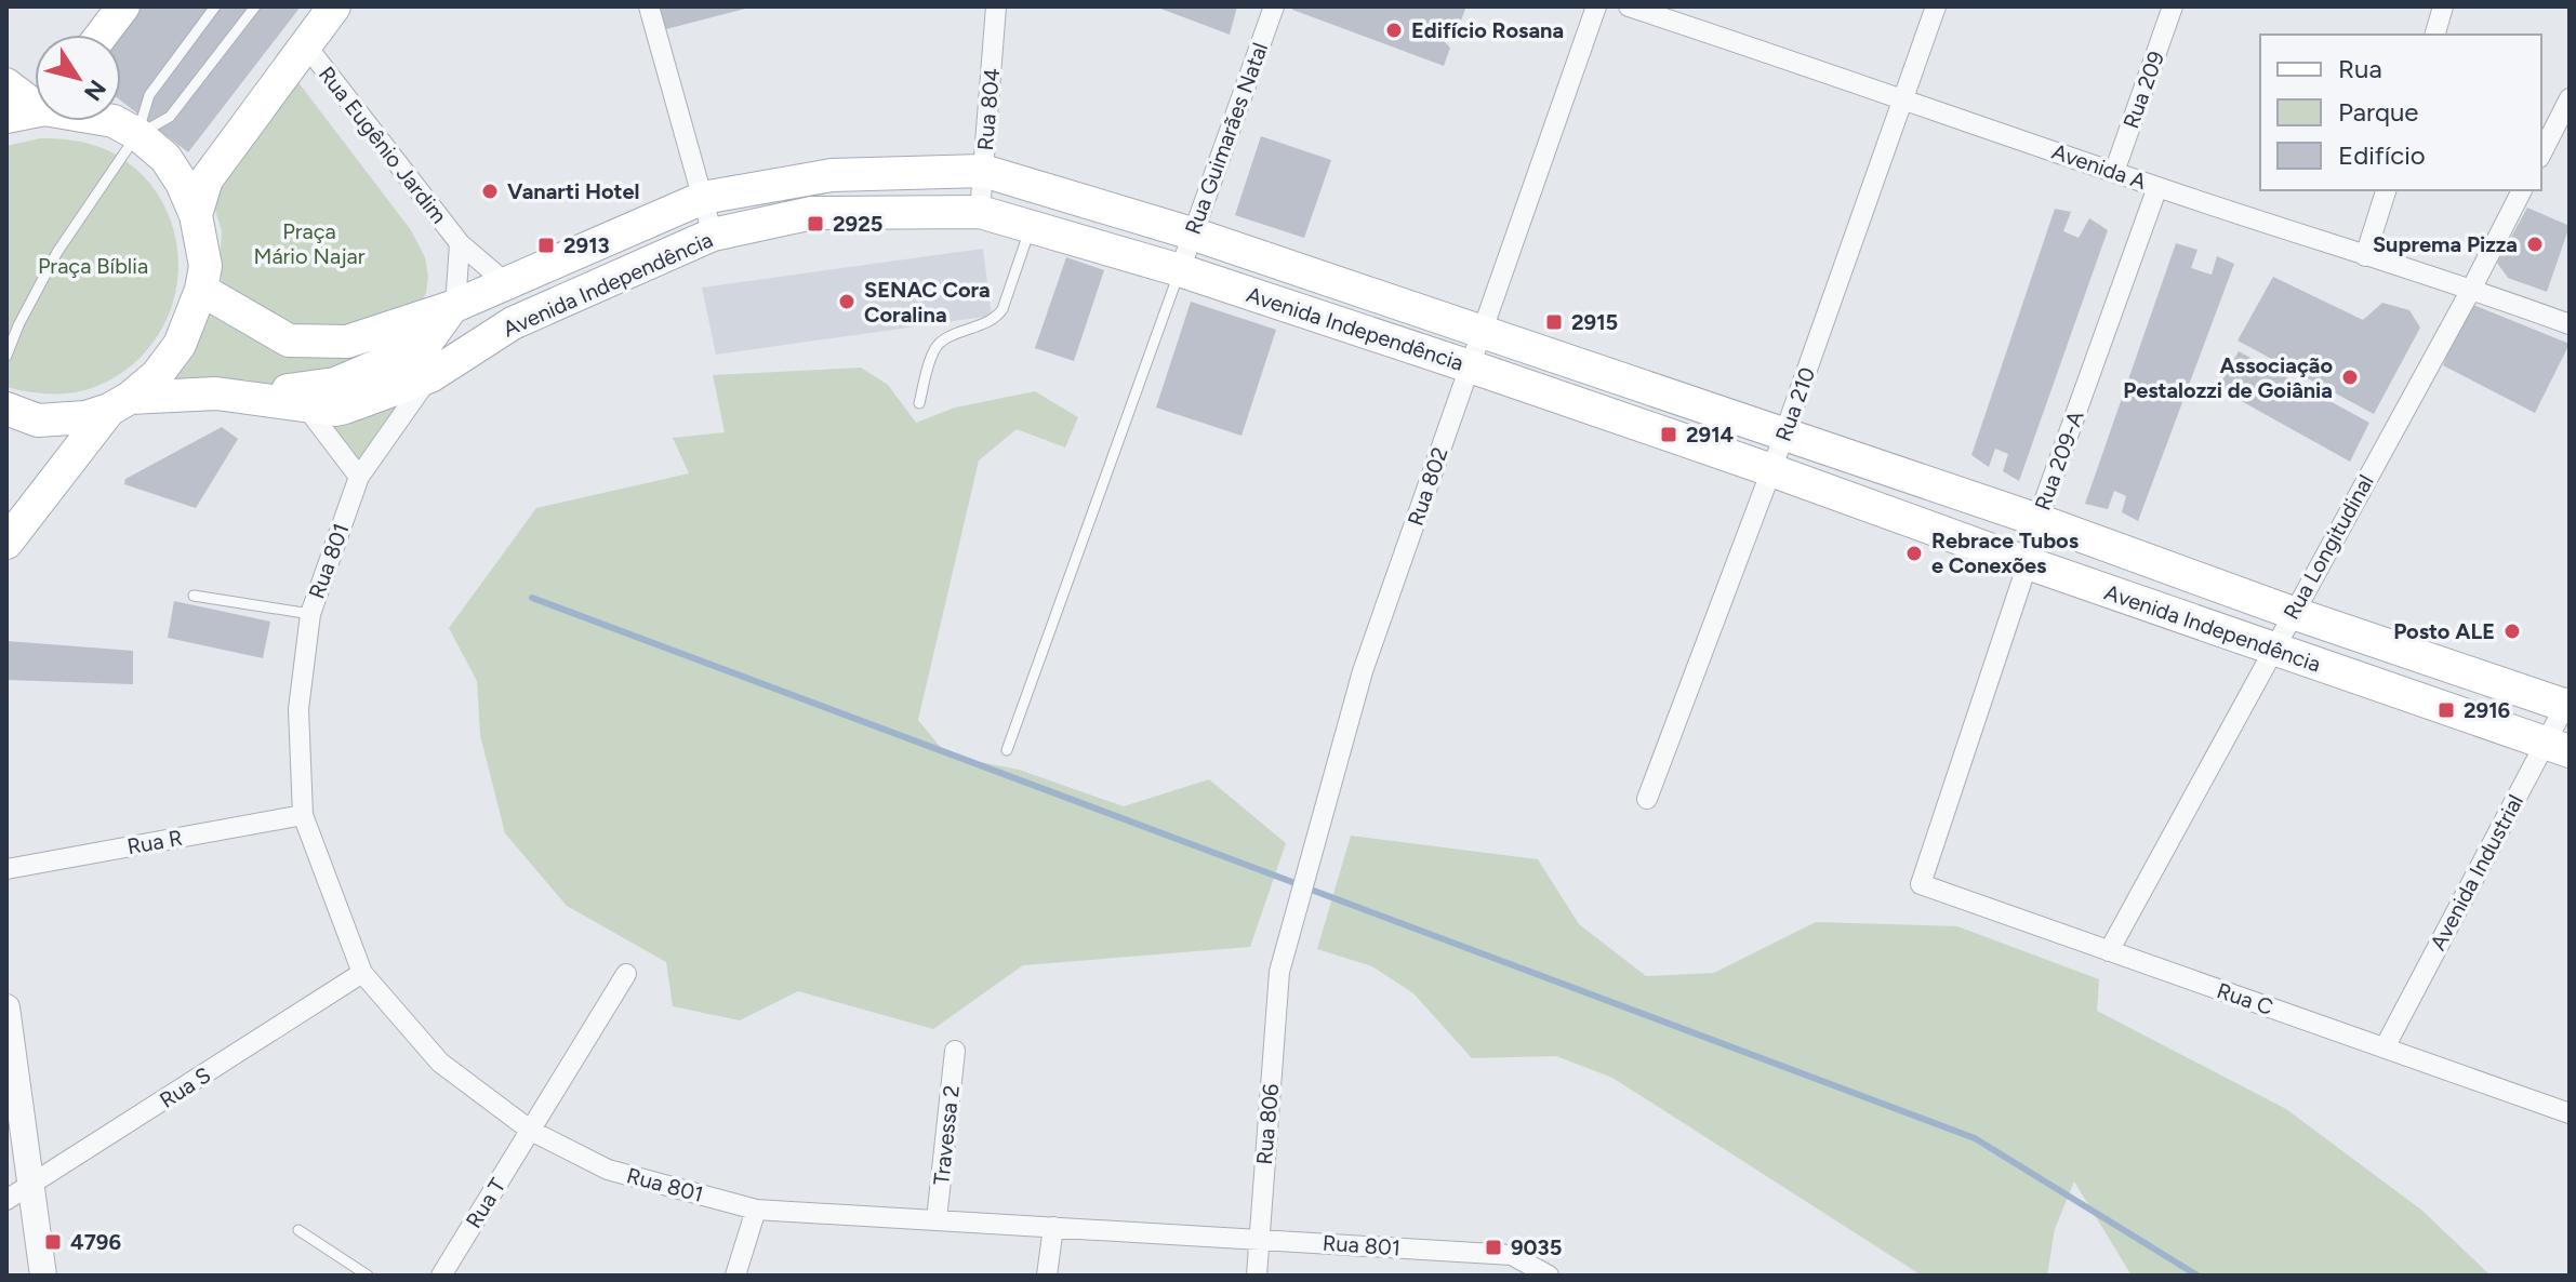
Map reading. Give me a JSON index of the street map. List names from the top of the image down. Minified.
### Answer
{"streets":{"main road":["Avenida Independência"],"street":["Rua 209","Rua 804","Rua Guimarães Natal","Rua Eugênio Jardim","Avenida A","Rua 210","Rua 209-A","Rua 802","Rua Longitudinal","Rua 801","Rua R","Avenida Industrial","Rua C","Rua S","Rua 806","Travessa 2","Rua T"]},"crossings":[["Rua 209","Avenida A"],["Rua 804","Avenida Independência"],["Rua Guimarães Natal","Avenida Independência"],["Rua Eugênio Jardim","Avenida Independência"],["Avenida A","Rua 210"],["Avenida A","Rua 209-A"],["Avenida A","Rua Longitudinal"],["Avenida Independência","Rua 210"],["Avenida Independência","Rua 209-A"],["Avenida Independência","Rua 802"],["Avenida Independência","Rua Longitudinal"],["Avenida Independência","Rua 801"],["Avenida Independência","Avenida Industrial"],["Rua 209-A","Rua C"],["Rua 802","Rua 806"],["Rua Longitudinal","Rua C"],["Rua 801","Rua R"],["Rua 801","Rua S"],["Rua 801","Rua 806"],["Rua 801","Travessa 2"],["Rua 801","Rua T"],["Avenida Industrial","Rua C"]],"parks":["Praça Mário Najar","Praça Bíblia"],"places":{"other":["Edifício Rosana","Vanarti Hotel","Suprema Pizza","SENAC Cora Coralina","Associação Pestalozzi de Goiânia","Rebrace Tubos e Conexões","Posto ALE"],"transit":["2925","2913","2915","2914","2916","4796","9035"]},"legend":["Rua","Parque","Edifício"],"north":"bottom right"}
